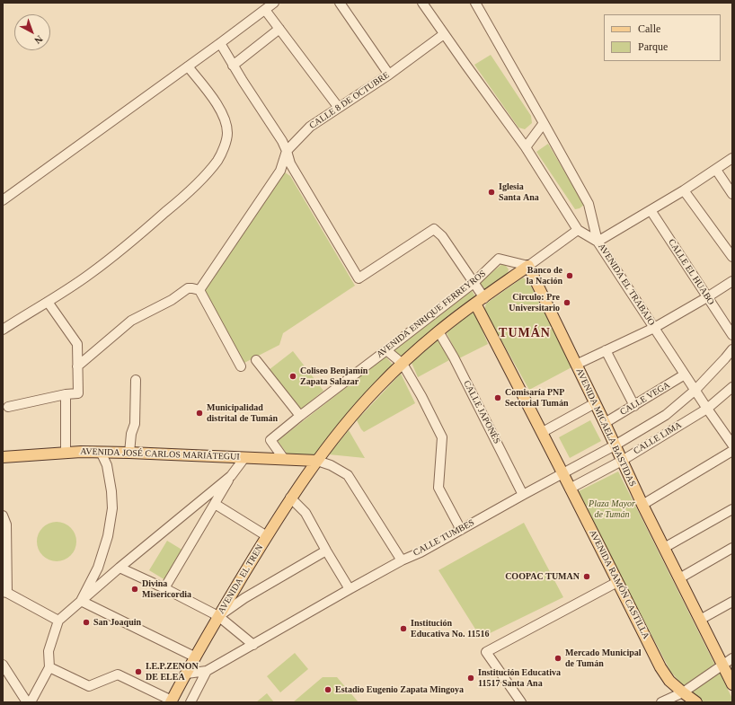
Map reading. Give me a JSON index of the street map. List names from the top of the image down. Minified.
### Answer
{"streets":{"main road":["AVENIDA MICAELA BASTIDAS","AVENIDA JOSÉ CARLOS MARIÁTEGUI","AVENIDA EL TREN","AVENIDA RAMÓN CASTILLA"],"street":["CALLE 8 DE OCTUBRE","CALLE EL HUABO","AVENIDA EL TRABAJO","AVENIDA ENRIQUE FERREYROS","CALLE VEGA","CALLE JAPONÉS","CALLE LIMA","CALLE TUMBES"]},"crossings":[["AVENIDA EL TRABAJO","CALLE VEGA"],["AVENIDA EL TRABAJO","CALLE LIMA"],["AVENIDA EL TRABAJO","CALLE TUMBES"],["AVENIDA ENRIQUE FERREYROS","AVENIDA MICAELA BASTIDAS"],["AVENIDA ENRIQUE FERREYROS","AVENIDA JOSÉ CARLOS MARIÁTEGUI"],["AVENIDA ENRIQUE FERREYROS","AVENIDA EL TREN"],["CALLE VEGA","AVENIDA MICAELA BASTIDAS"],["CALLE JAPONÉS","CALLE TUMBES"],["CALLE JAPONÉS","AVENIDA EL TREN"],["AVENIDA MICAELA BASTIDAS","CALLE LIMA"],["AVENIDA MICAELA BASTIDAS","CALLE TUMBES"],["AVENIDA MICAELA BASTIDAS","AVENIDA EL TREN"],["CALLE LIMA","AVENIDA RAMÓN CASTILLA"],["AVENIDA JOSÉ CARLOS MARIÁTEGUI","AVENIDA EL TREN"],["CALLE TUMBES","AVENIDA EL TREN"],["CALLE TUMBES","AVENIDA RAMÓN CASTILLA"],["AVENIDA EL TREN","AVENIDA RAMÓN CASTILLA"]],"districts":["TUMÁN"],"parks":["Plaza Mayor de Tumán"],"places":["Iglesia Santa Ana","Banco de la Nación","Circulo: Pre Universitario","Coliseo Benjamín Zapata Salazar","Comisaría PNP Sectorial Tumán","Municipalidad distrital de Tumán","COOPAC TUMAN","Divina Misericordia","San Joaquin","Institución Educativa No. 11516","Mercado Municipal de Tumán","I.E.P.ZENON DE ELEA","Institución Educativa 11517 Santa Ana","Estadio Eugenio Zapata Mingoya"],"legend":["Calle","Parque"],"north":"bottom right"}
